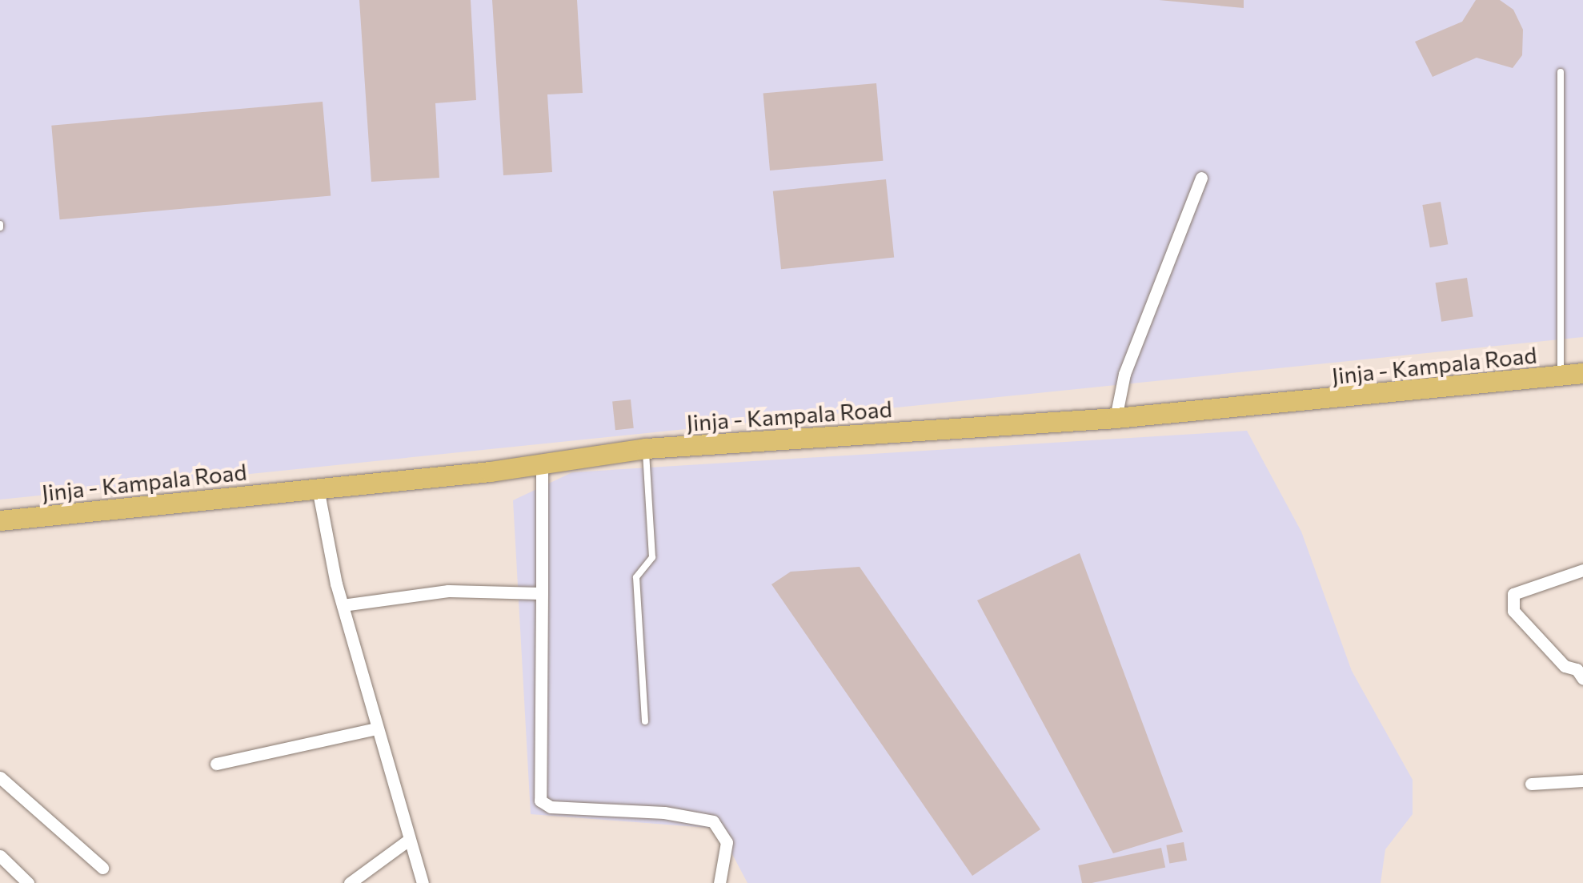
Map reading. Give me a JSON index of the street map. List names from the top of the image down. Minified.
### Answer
{"streets":{"highway":["Jinja - Kampala Road"]}}
